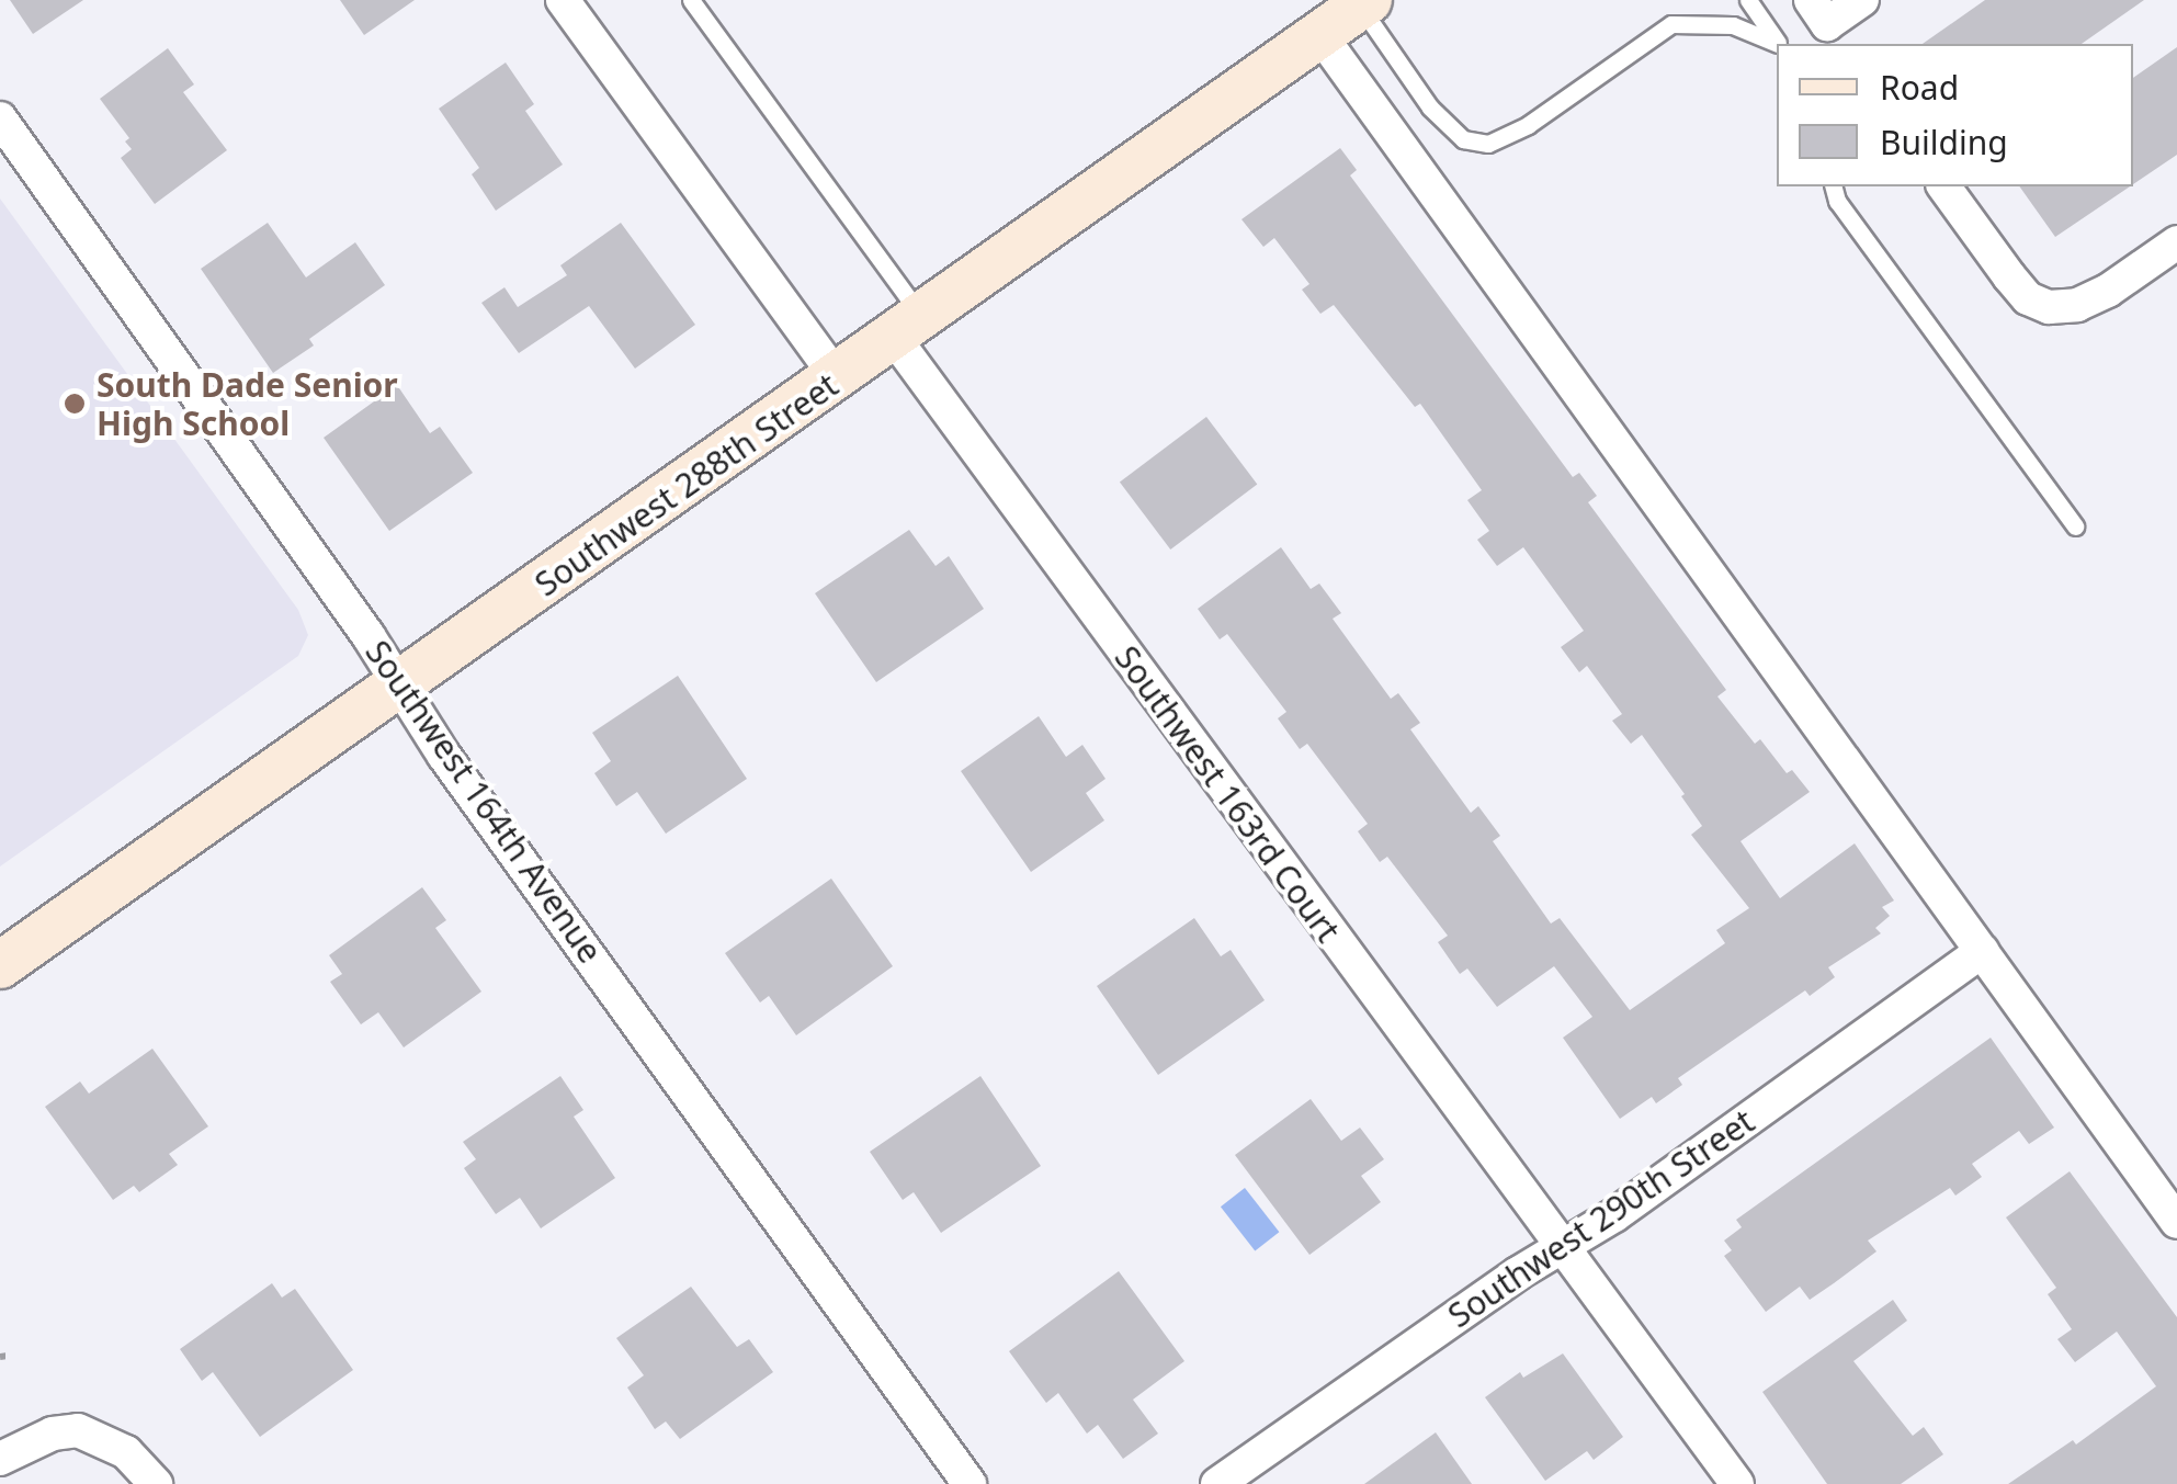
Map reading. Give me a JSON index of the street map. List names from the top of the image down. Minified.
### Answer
{"streets":{"street":["Southwest 288th Street","Southwest 163rd Court","Southwest 164th Avenue","Southwest 290th Street"]},"crossings":[["Southwest 288th Street","Southwest 163rd Court"],["Southwest 288th Street","Southwest 164th Avenue"],["Southwest 163rd Court","Southwest 290th Street"]],"places":["South Dade Senior High School"],"legend":["Road","Building"]}
